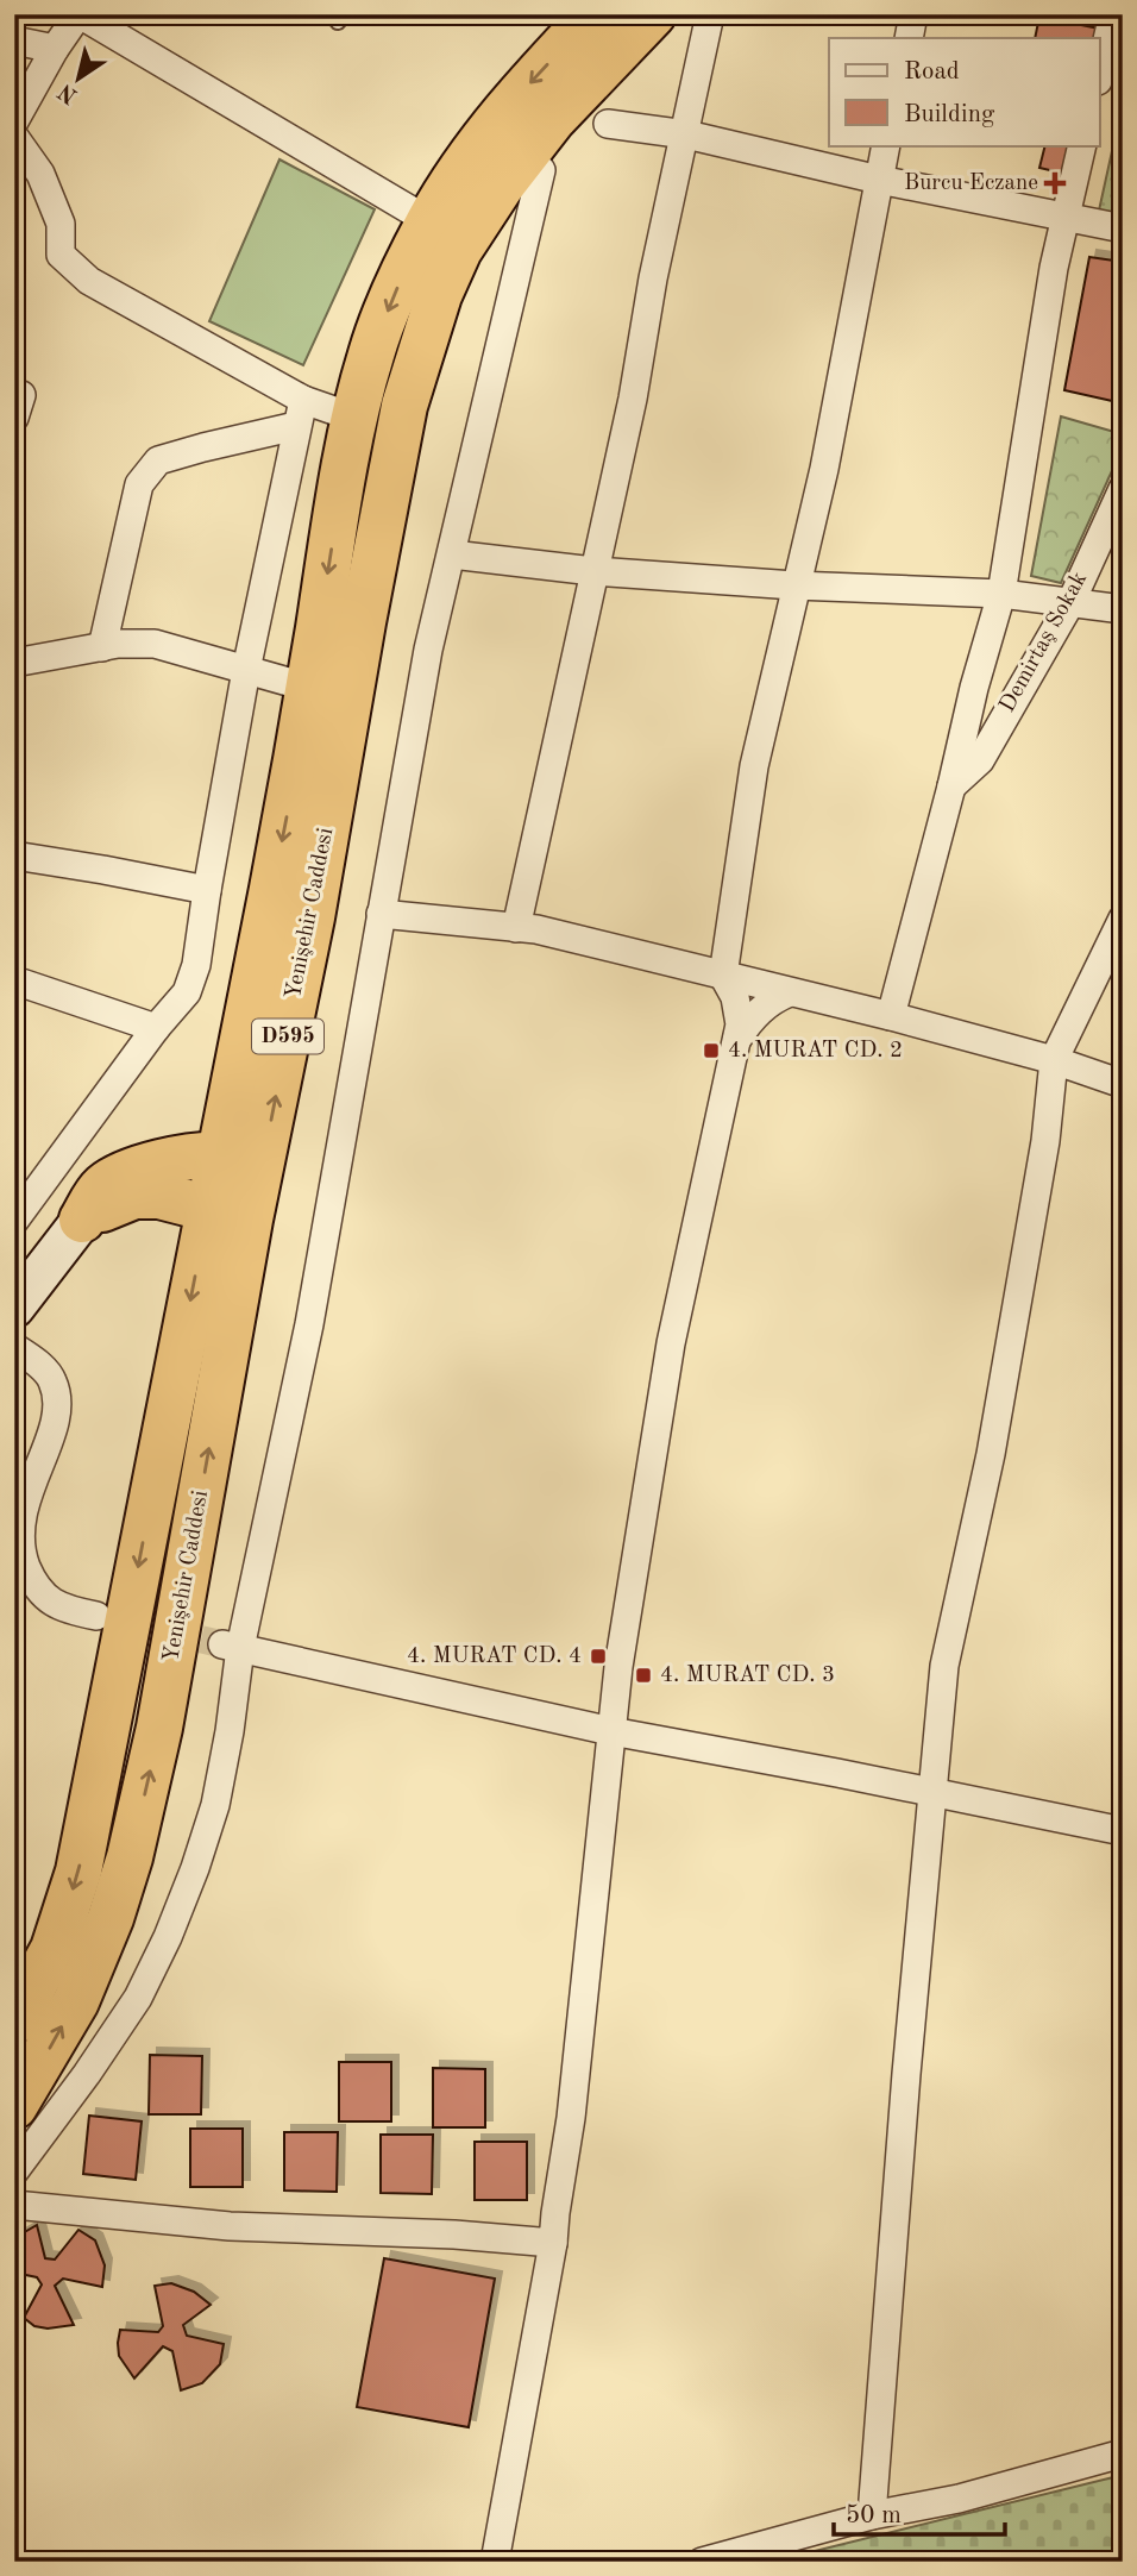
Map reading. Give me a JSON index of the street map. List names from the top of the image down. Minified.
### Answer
{"streets":{"highway":["Yenişehir Caddesi","D595"],"street":["Demirtaş Sokak"]},"places":{"health":["Burcu Eczane"],"transit":["4. MURAT CD. 2","4. MURAT CD. 4","4. MURAT CD. 3"]},"legend":["Road","Building"],"scale_bar":"50 m","north":"bottom left"}
